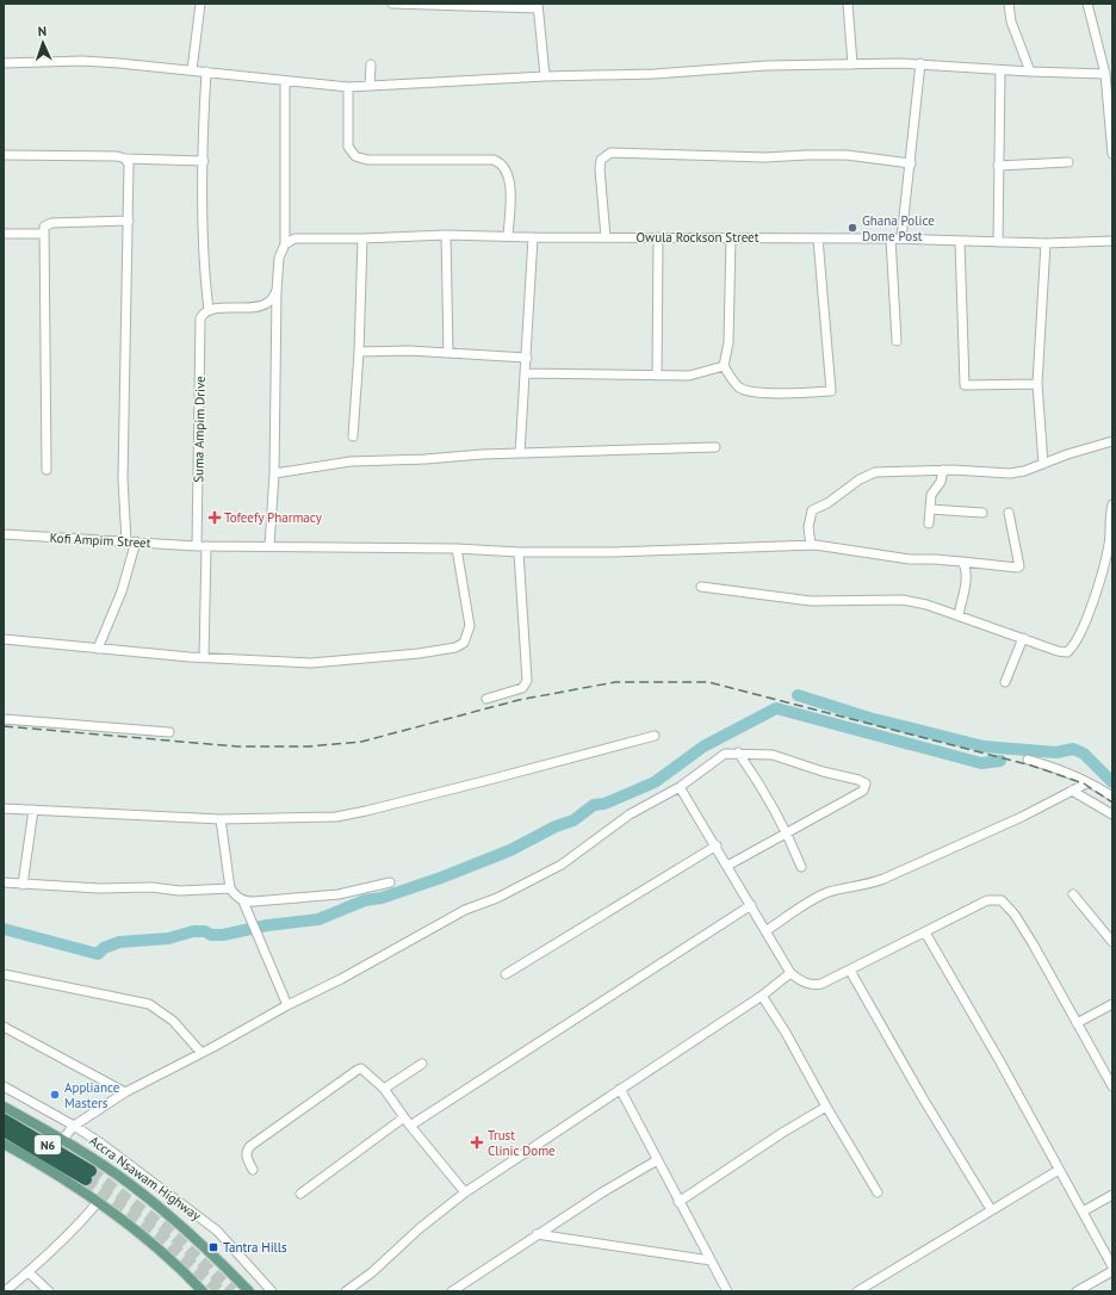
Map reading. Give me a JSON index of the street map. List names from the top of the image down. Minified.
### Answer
{"streets":{"highway":["N6"],"street":["Owula Rockson Street","Suma Ampim Drive","Kofi Ampim Street","Accra Nsawam Highway"]},"crossings":[["Suma Ampim Drive","Kofi Ampim Street"]],"places":{"other":["Ghana Police Dome Post","Appliance Masters"],"health":["Tofeefy Pharmacy","Trust Clinic Dome"],"transit":["Tantra Hills"]},"north":"top"}
